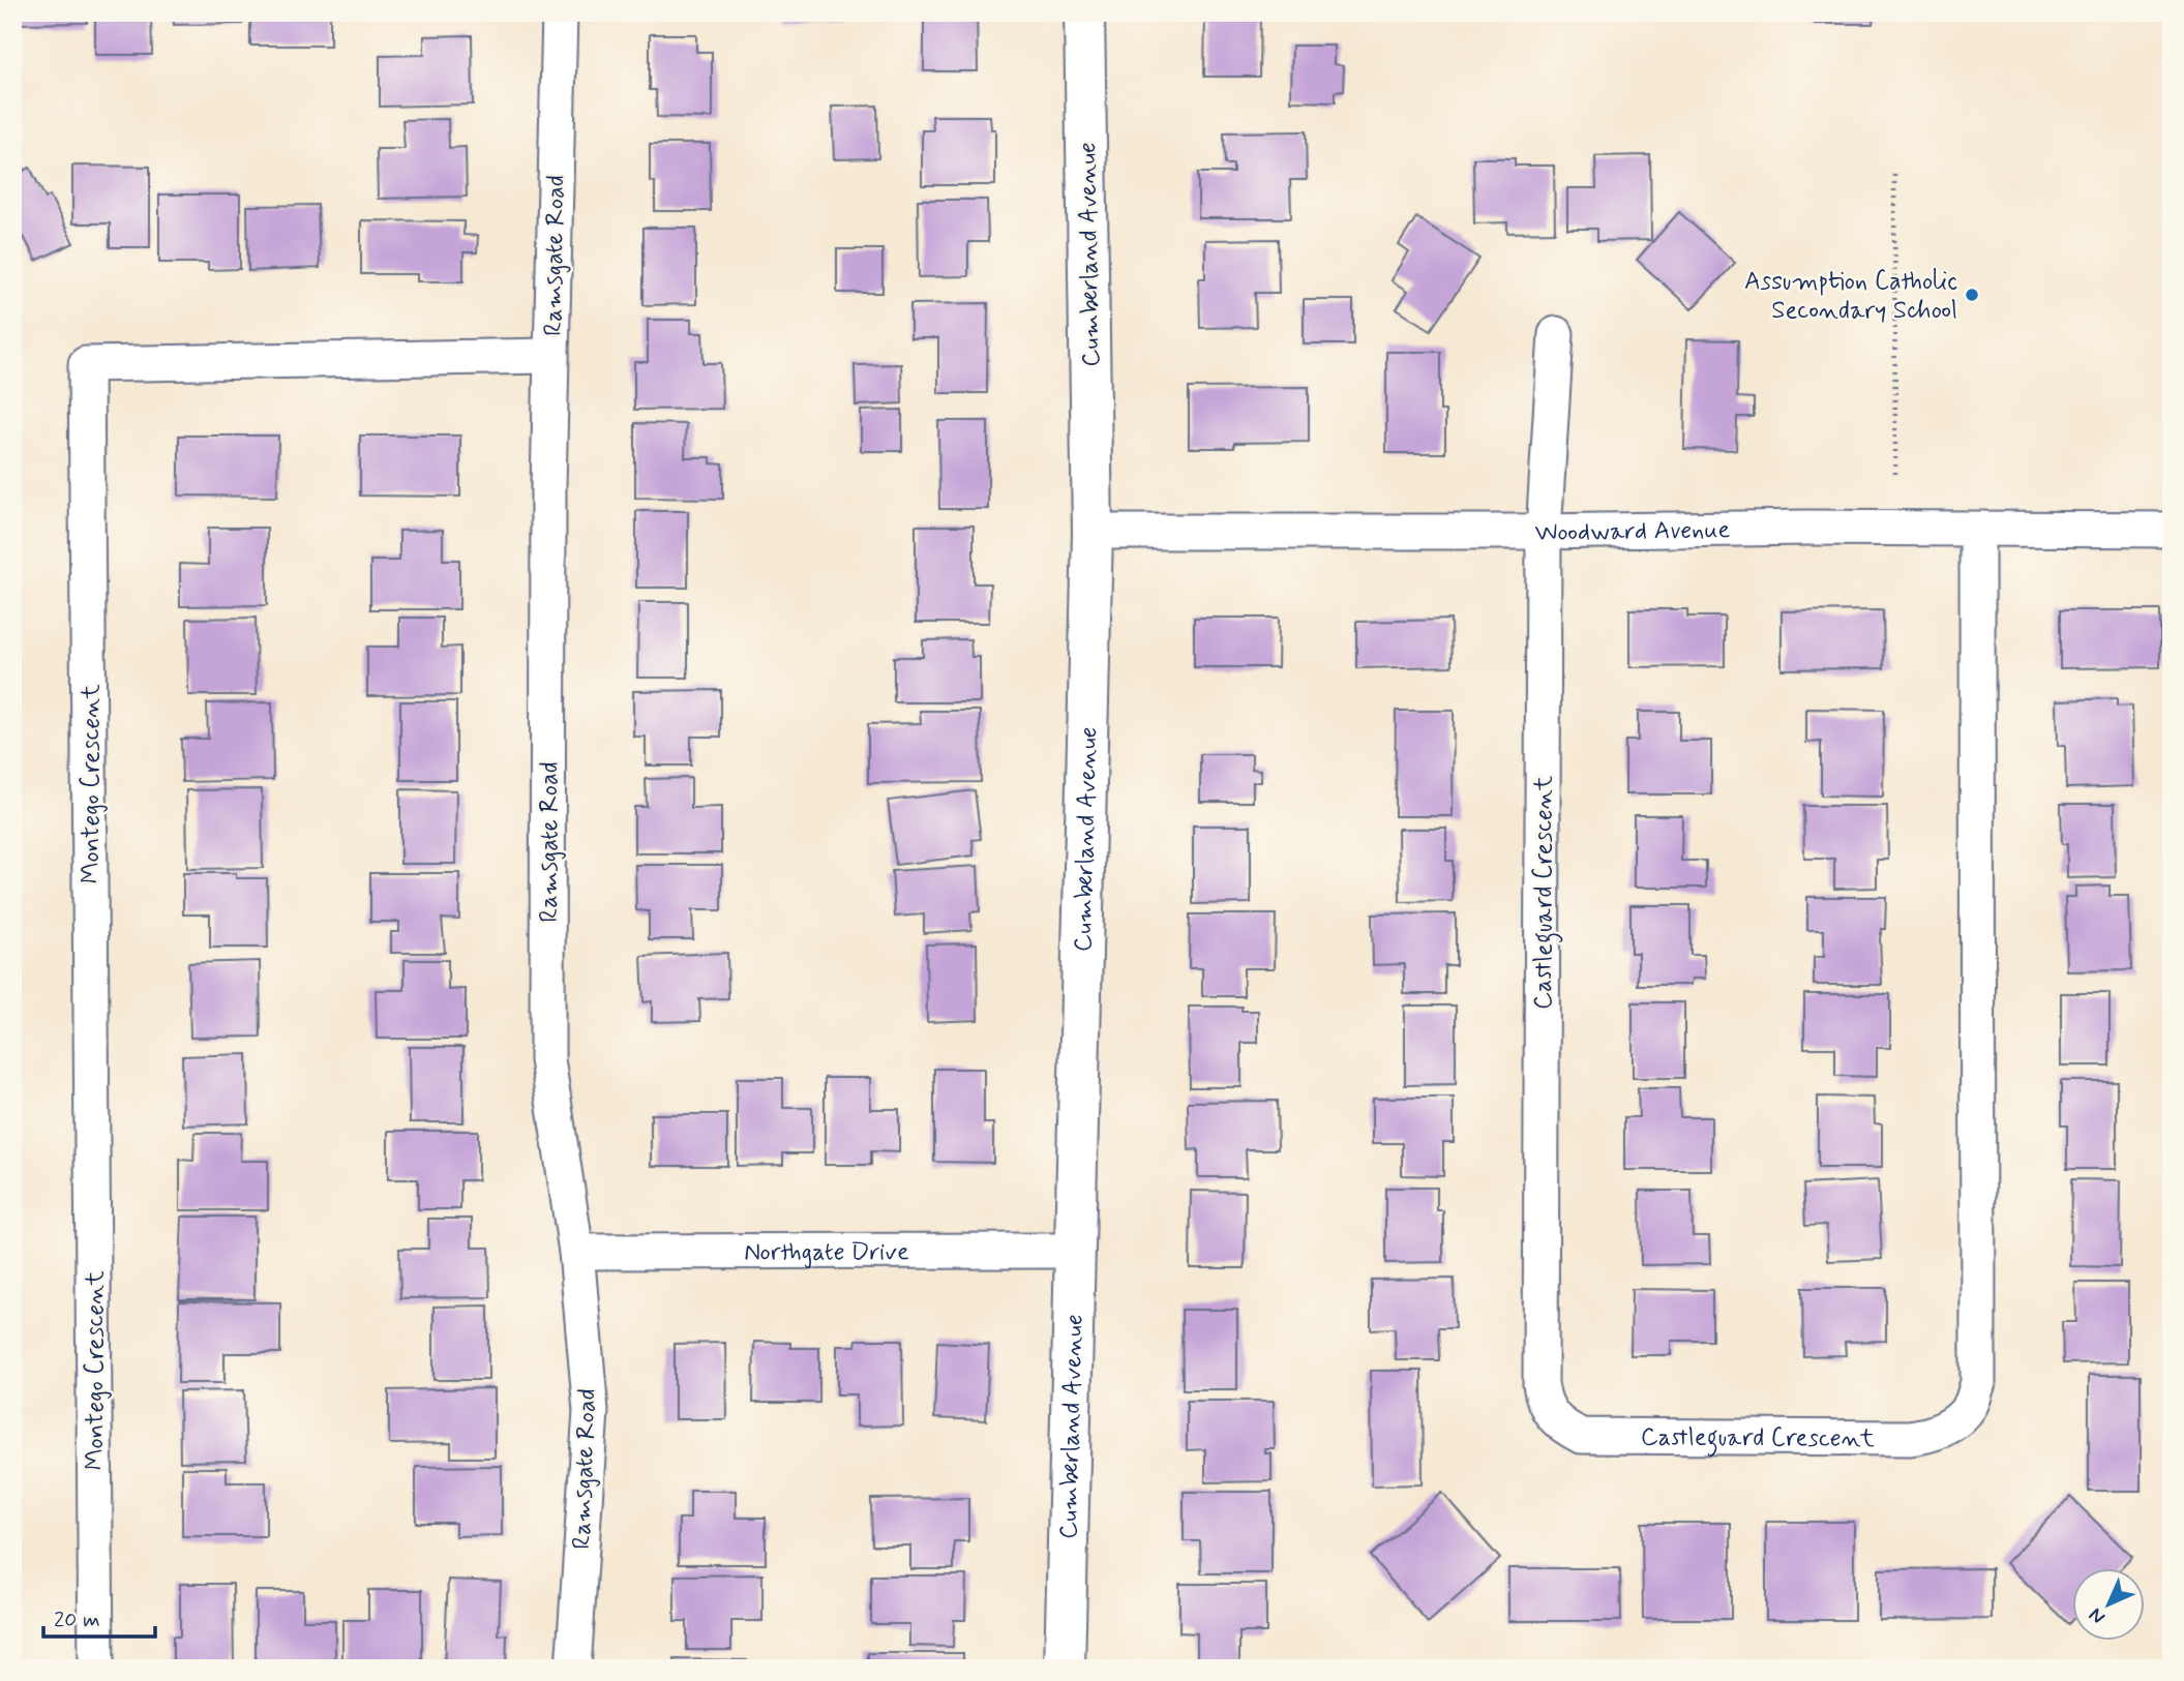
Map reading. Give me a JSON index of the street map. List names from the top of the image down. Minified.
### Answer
{"streets":{"street":["Cumberland Avenue","Ramsgate Road","Woodward Avenue","Montego Crescent","Castleguard Crescent","Northgate Drive"]},"crossings":[["Cumberland Avenue","Woodward Avenue"],["Cumberland Avenue","Northgate Drive"],["Ramsgate Road","Montego Crescent"],["Ramsgate Road","Northgate Drive"],["Woodward Avenue","Castleguard Crescent"]],"places":["Assumption Catholic Secondary School"],"scale_bar":"20 m","north":"bottom left"}
